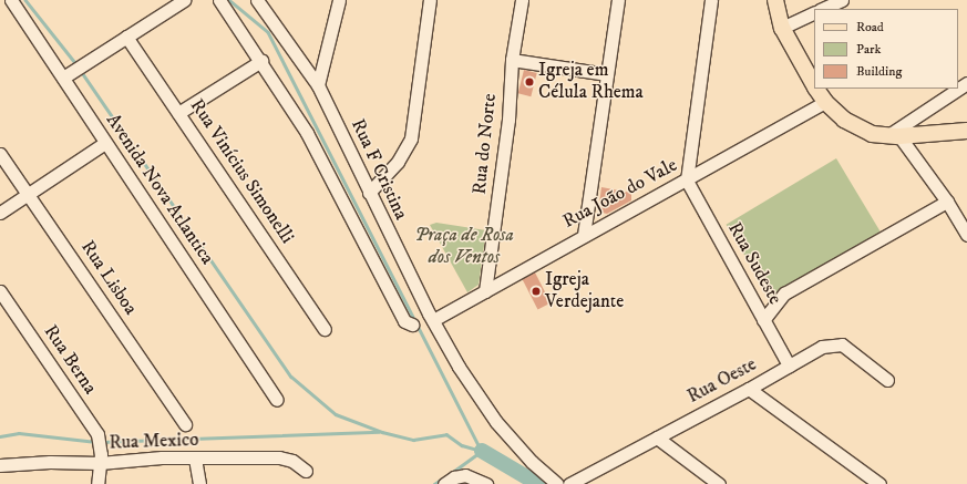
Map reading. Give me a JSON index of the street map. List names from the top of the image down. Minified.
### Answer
{"streets":{"street":["Rua do Norte","Rua F Cristina","Rua Vinícius Simonelli","Avenida Nova Atlantica","Rua João do Vale","Rua Sudeste","Rua Lisboa","Rua Berna","Rua Oeste","Rua Mexico"]},"crossings":[["Rua do Norte","Rua João do Vale"],["Rua F Cristina","Rua João do Vale"],["Rua João do Vale","Rua Sudeste"],["Rua Sudeste","Rua Oeste"],["Rua Berna","Rua Mexico"]],"parks":["Praça de Rosa dos Ventos"],"places":["Igreja em Célula Rhema","Igreja Verdejante"],"legend":["Road","Park","Building"]}
